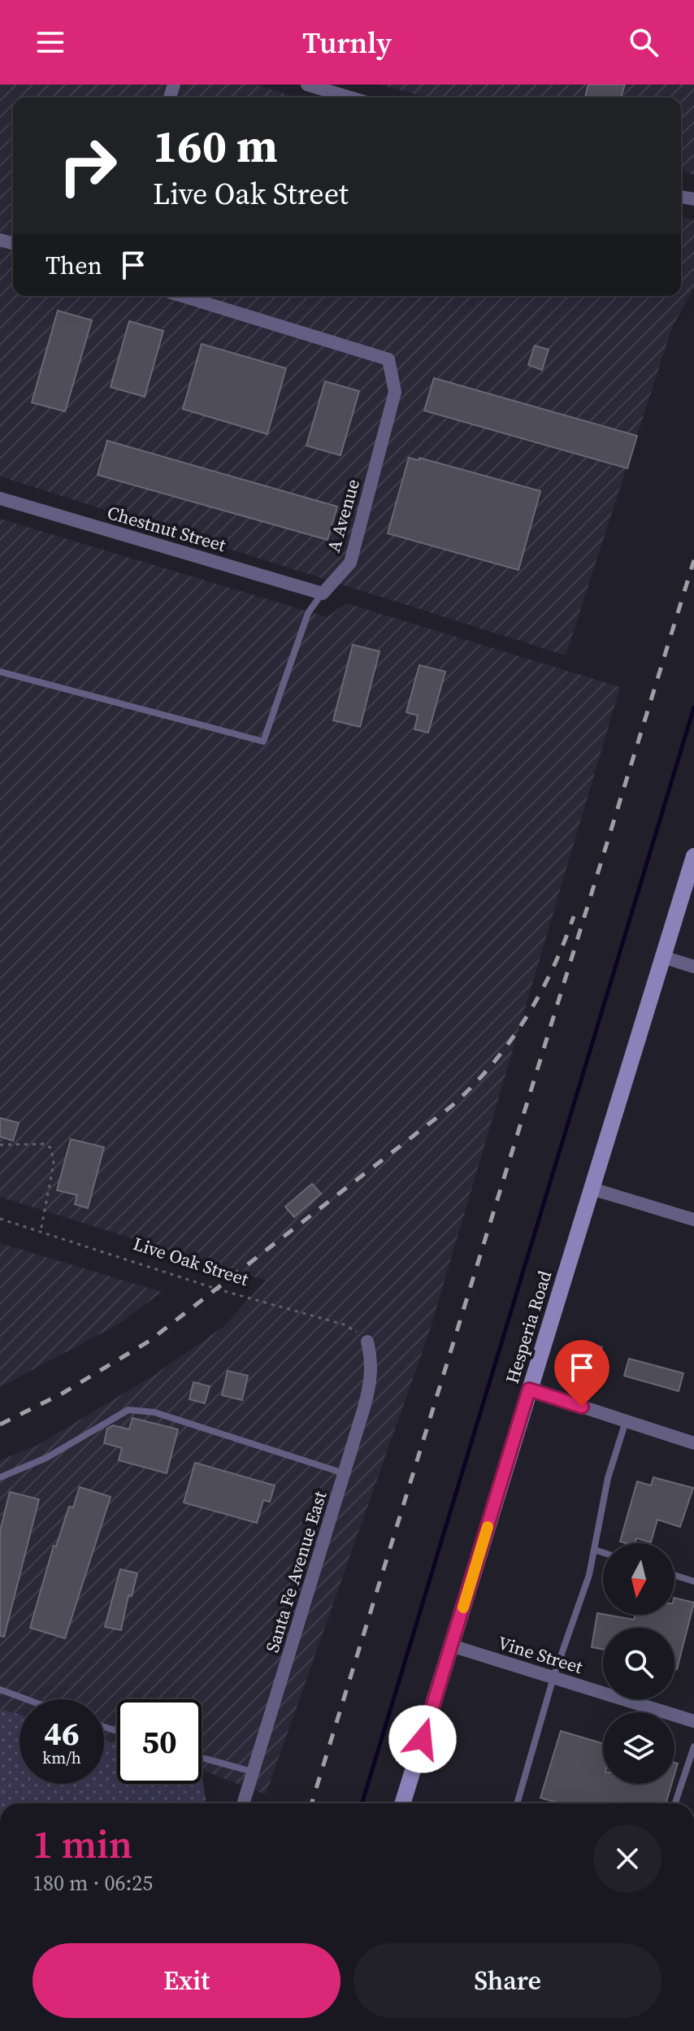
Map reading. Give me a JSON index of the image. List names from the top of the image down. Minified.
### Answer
{"streets":{"main road":["Hesperia Road"],"street":["A Avenue","Chestnut Street","Santa Fe Avenue East","Vine Street"],"path":["Live Oak Street"]},"crossings":[["A Avenue","Chestnut Street"],["Live Oak Street","Santa Fe Avenue East"],["Hesperia Road","Vine Street"]],"north":"bottom","page":{"header":"Turnly","turn":["160 m","Live Oak Street"],"then":"Then","speed":"46 km/h","limit":"50","heading":["1 min","180 m · 06:25"],"buttons":["Exit","Share"]}}
